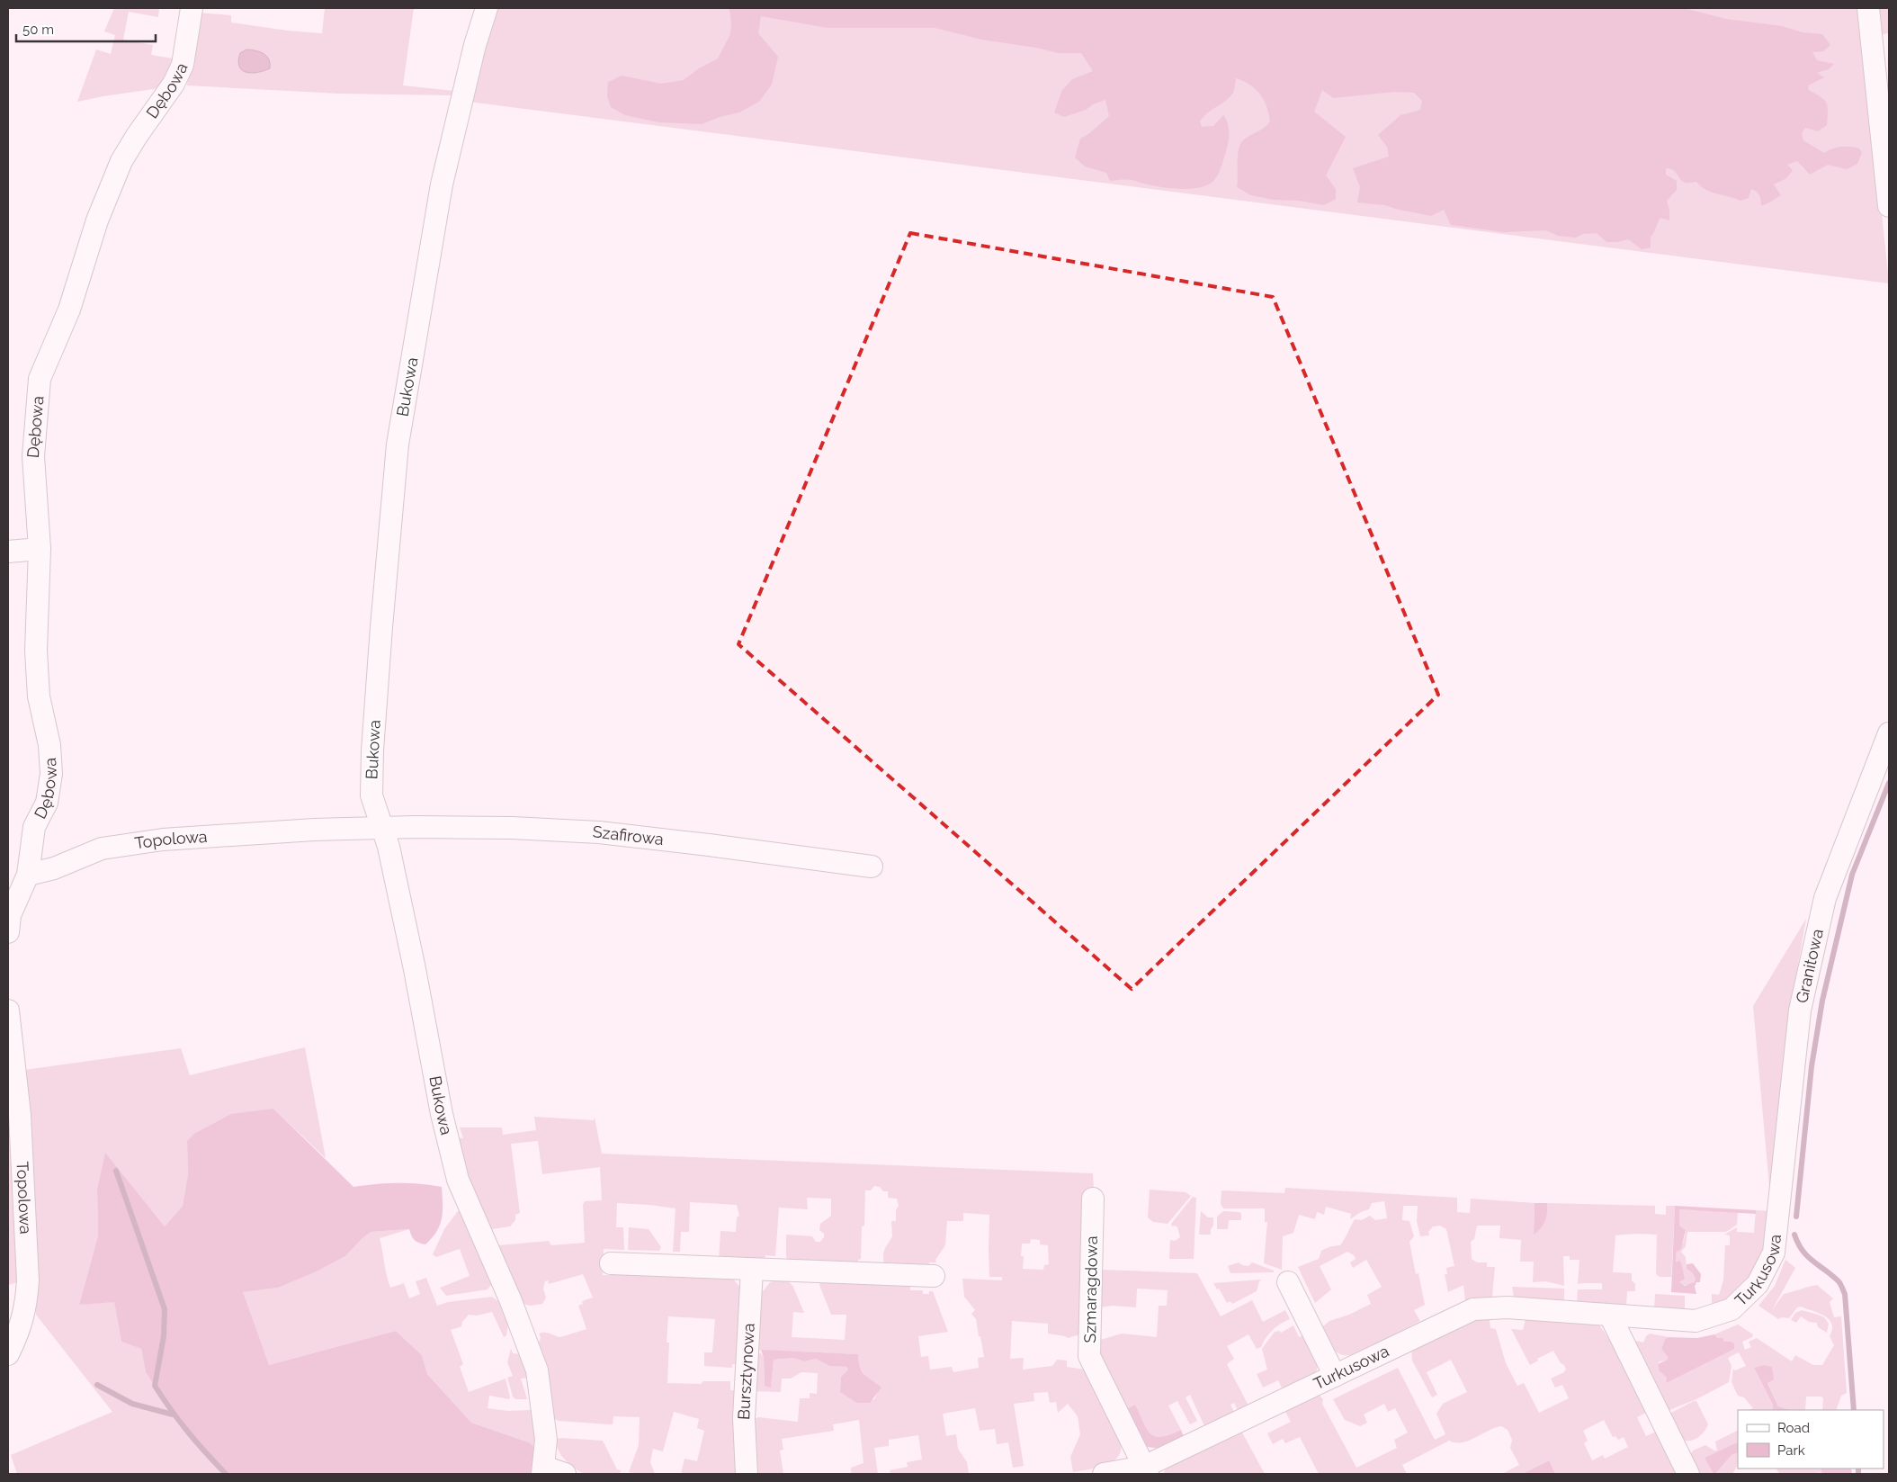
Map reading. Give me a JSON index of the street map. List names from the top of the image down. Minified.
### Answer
{"streets":{"street":["Dębowa","Bukowa","Szafirowa","Topolowa","Granitowa","Turkusowa","Szmaragdowa","Bursztynowa"]},"crossings":[["Dębowa","Topolowa"],["Bukowa","Szafirowa"],["Bukowa","Topolowa"],["Szafirowa","Topolowa"],["Granitowa","Turkusowa"],["Turkusowa","Szmaragdowa"]],"legend":["Road","Park"],"scale_bar":"50 m"}
